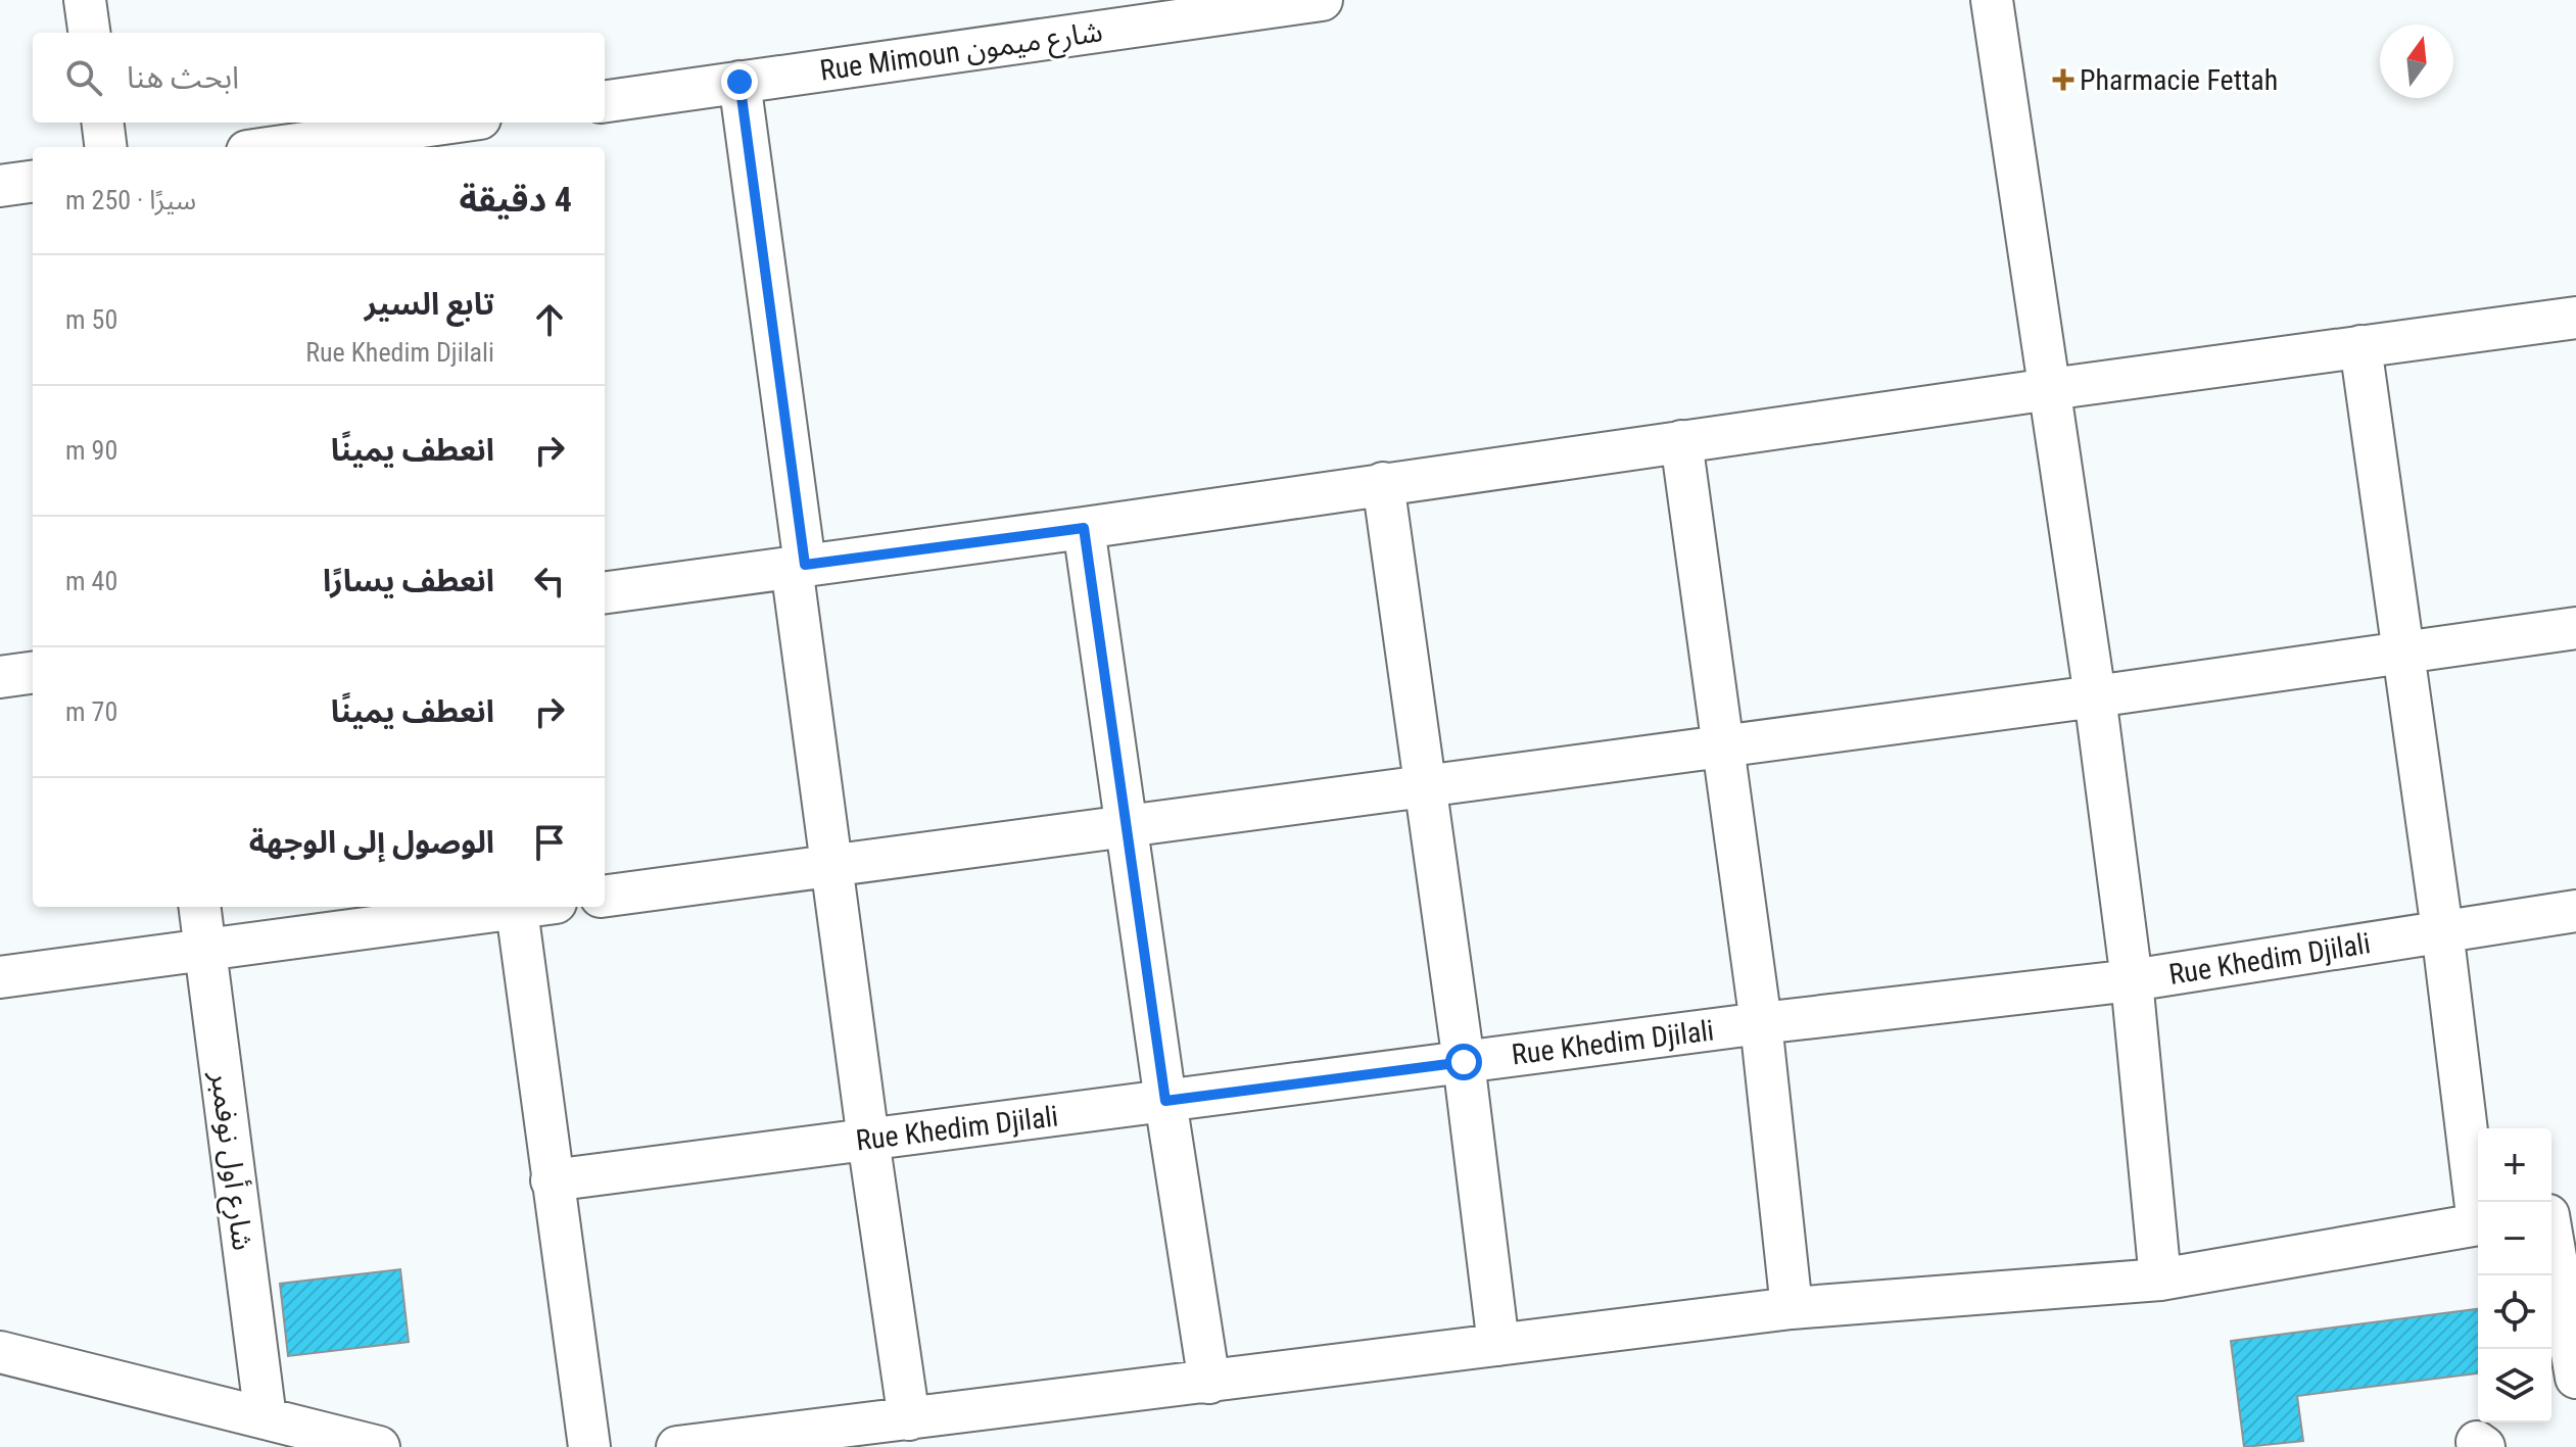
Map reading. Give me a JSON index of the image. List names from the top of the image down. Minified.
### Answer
{"streets":{"street":["Rue Mimoun شارع ميمون","Rue Khedim Djilali","شارع أول نوفمبر"]},"places":{"health":["Pharmacie Fettah"]},"north":"top","page":{"search":"ابحث هنا","heading":["4 دقيقة","سيرًا · 250 m"],"list":[["تابع السير","Rue Khedim Djilali","50 m"],["انعطف يمينًا","90 m"],["انعطف يسارًا","40 m"],["انعطف يمينًا","70 m"],"الوصول إلى الوجهة"],"map_buttons":["+","−"]}}
